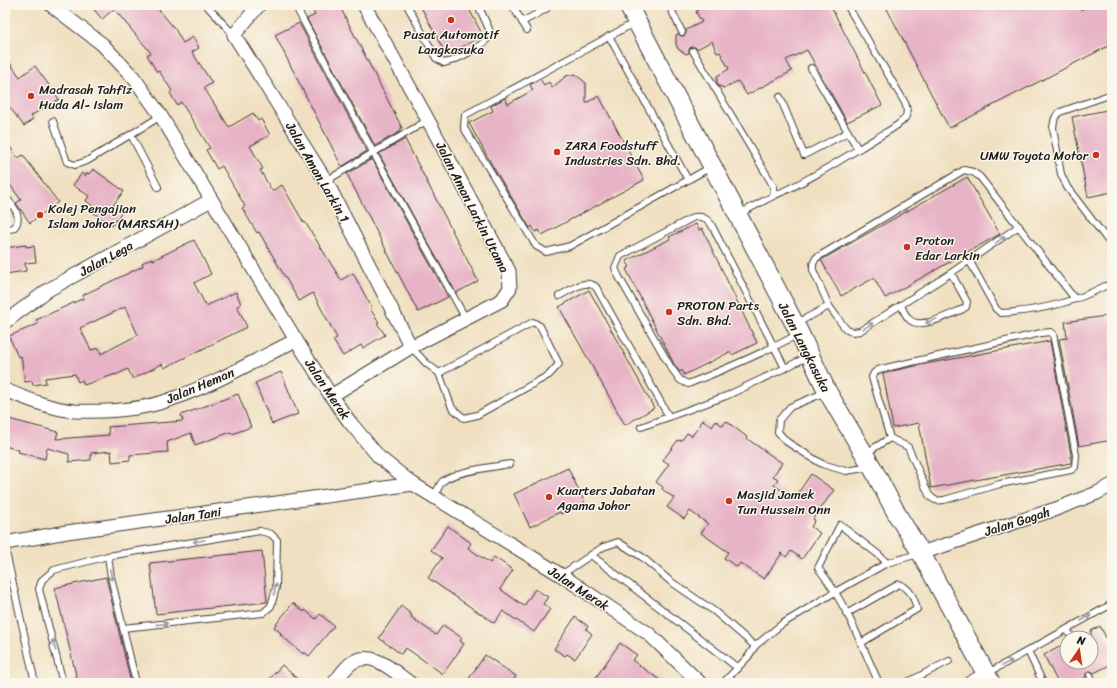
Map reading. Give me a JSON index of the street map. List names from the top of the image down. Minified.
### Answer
{"streets":{"main road":["Jalan Langkasuka"],"street":["Jalan Aman Larkin 1","Jalan Aman Larkin Utama","Jalan Lega","Jalan Heman","Jalan Merak","Jalan Tani","Jalan Gagah"]},"crossings":[["Jalan Aman Larkin 1","Jalan Aman Larkin Utama"],["Jalan Aman Larkin Utama","Jalan Merak"],["Jalan Lega","Jalan Merak"],["Jalan Langkasuka","Jalan Gagah"],["Jalan Heman","Jalan Merak"],["Jalan Merak","Jalan Tani"]],"places":["Pusat Automotif Langkasuka","Madrasah Tahfiz Huda Al- Islam","ZARA Foodstuff Industries Sdn. Bhd.","UMW Toyota Motor","Kolej Pengajian Islam Johor (MARSAH)","Proton Edar Larkin","PROTON Parts Sdn. Bhd.","Kuarters Jabatan Agama Johor","Masjid Jamek Tun Hussein Onn"],"north":"top"}
